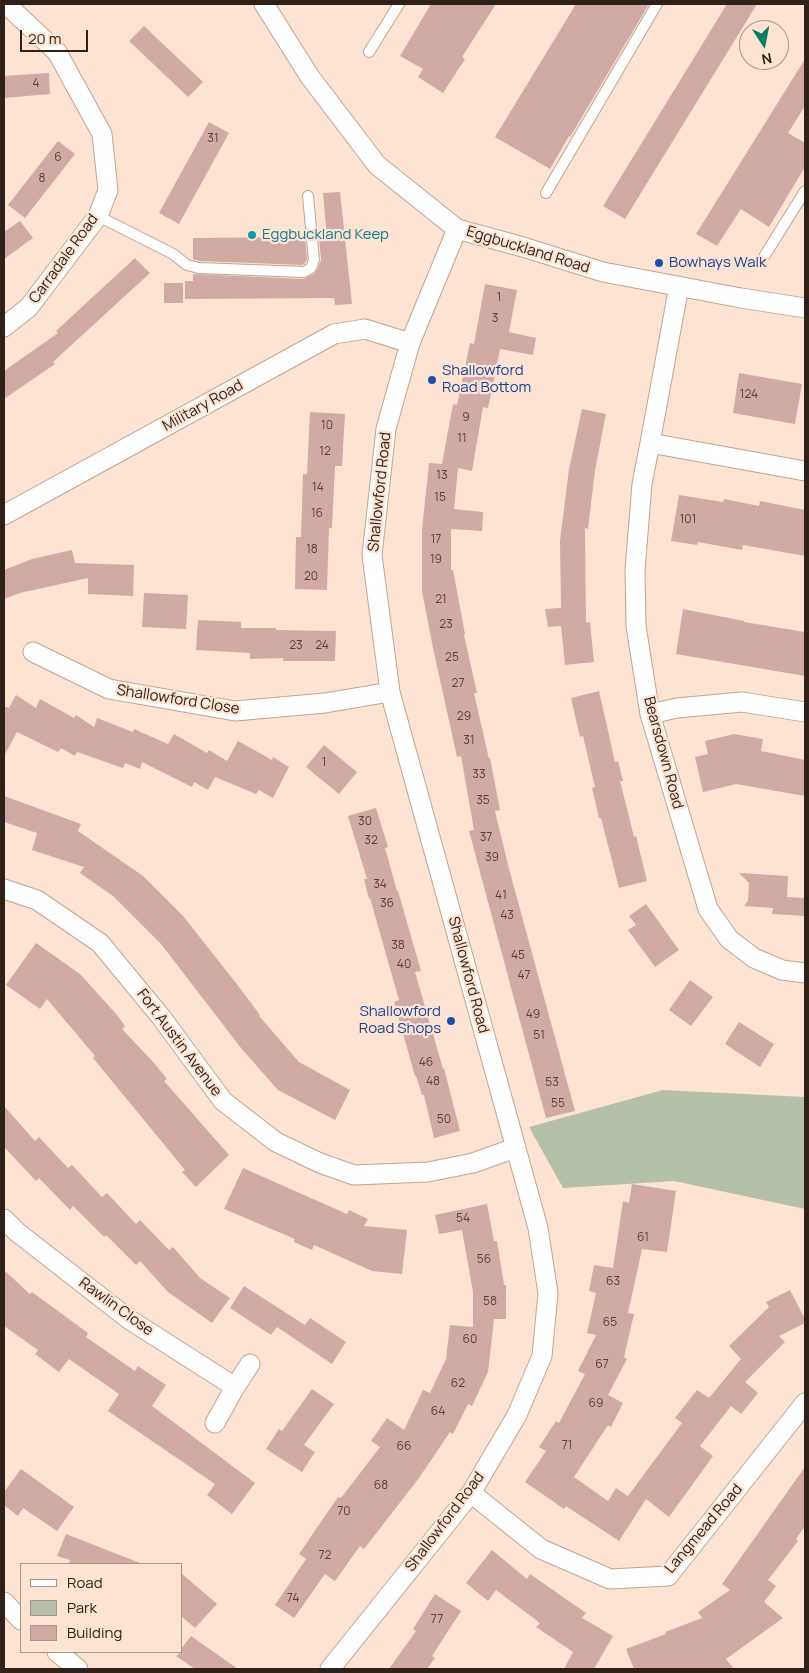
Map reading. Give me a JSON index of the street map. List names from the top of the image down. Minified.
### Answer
{"streets":{"street":["Eggbuckland Road","Carradale Road","Military Road","Shallowford Road","Shallowford Close","Bearsdown Road","Fort Austin Avenue","Rawlin Close","Langmead Road"]},"crossings":[["Eggbuckland Road","Shallowford Road"],["Eggbuckland Road","Bearsdown Road"],["Military Road","Shallowford Road"],["Shallowford Road","Shallowford Close"],["Shallowford Road","Fort Austin Avenue"],["Shallowford Road","Langmead Road"]],"places":["Eggbuckland Keep","Bowhays Walk","Shallowford Road Bottom","Shallowford Road Shops"],"house_numbers":["4","31","6","8","1","3","124","9","10","11","12","13","14","15","16","101","17","18","19","20","21","23","23","24","25","27","29","31","1","33","35","30","37","32","39","34","41","36","43","38","45","40","47","49","51","46","48","53","55","50","54","61","56","63","58","65","60","67","62","69","64","71","66","68","70","72","74","77"],"legend":["Road","Park","Building"],"scale_bar":"20 m","north":"bottom"}
